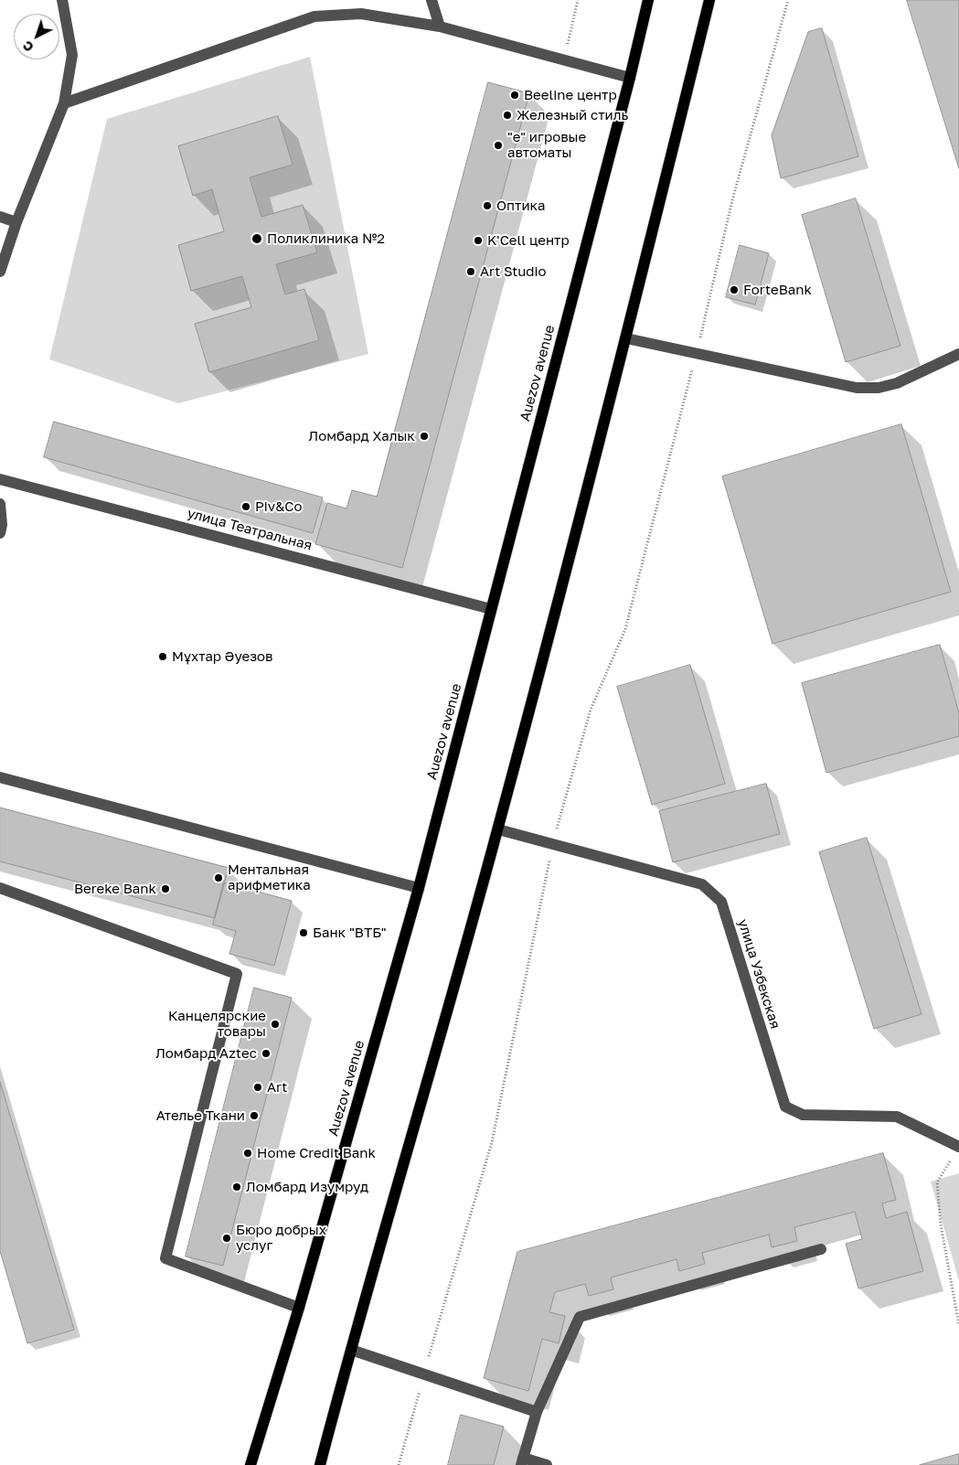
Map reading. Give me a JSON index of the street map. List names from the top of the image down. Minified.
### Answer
{"streets":{"main road":["Auezov avenue"],"street":["улица Театральная","улица Узбекская"]},"crossings":[["Auezov avenue","улица Театральная"]],"places":["Beeline центр","Железный стиль","\"е\" игровые автоматы","Оптика","Поликлиника №2","K'Cell центр","Art Studio","ForteBank","Ломбард Халык","Piv&Co","Мұхтар Әуезов","Ментальная арифметика","Bereke Bank","Банк \"ВТБ\"","Канцелярские товары","Ломбард Aztec","Art","Ателье Ткани","Home Credit Bank","Ломбард Изумруд","Бюро добрых услуг"],"north":"bottom left"}
